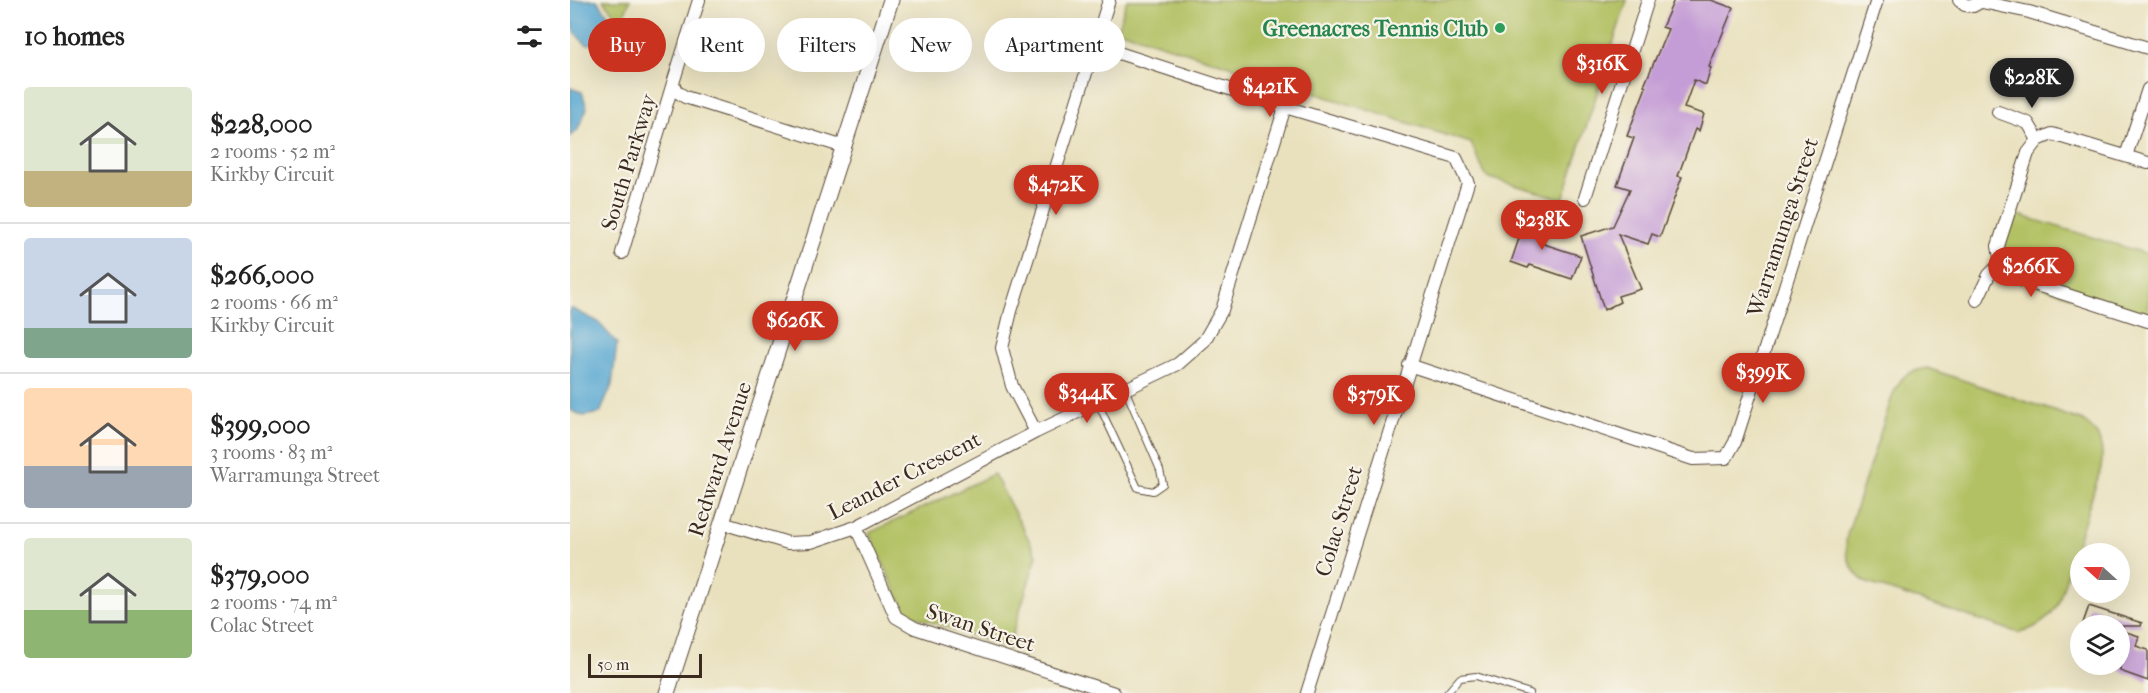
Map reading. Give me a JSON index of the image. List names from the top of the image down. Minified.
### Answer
{"streets":{"street":["South Parkway","Warramunga Street","Redward Avenue","Leander Crescent","Colac Street","Swan Street"]},"crossings":[["South Parkway","Redward Avenue"],["Warramunga Street","Colac Street"],["Redward Avenue","Leander Crescent"],["Leander Crescent","Colac Street"],["Leander Crescent","Swan Street"]],"places":["Greenacres Tennis Club"],"scale_bar":"50 m","north":"left","page":{"heading":"10 homes","chip":["Buy","Rent","Filters","New","Apartment"],"price":["$316K","$228K","$421K","$472K","$238K","$266K","$626K","$399K","$344K","$379K"],"list":[{"name":"$228,000","note":"2 rooms · 52 m² · Kirkby Circuit"},{"name":"$266,000","note":"2 rooms · 66 m² · Kirkby Circuit"},{"name":"$399,000","note":"3 rooms · 83 m² · Warramunga Street"},{"name":"$379,000","note":"2 rooms · 74 m² · Colac Street"}],"scale":"50 m"}}
